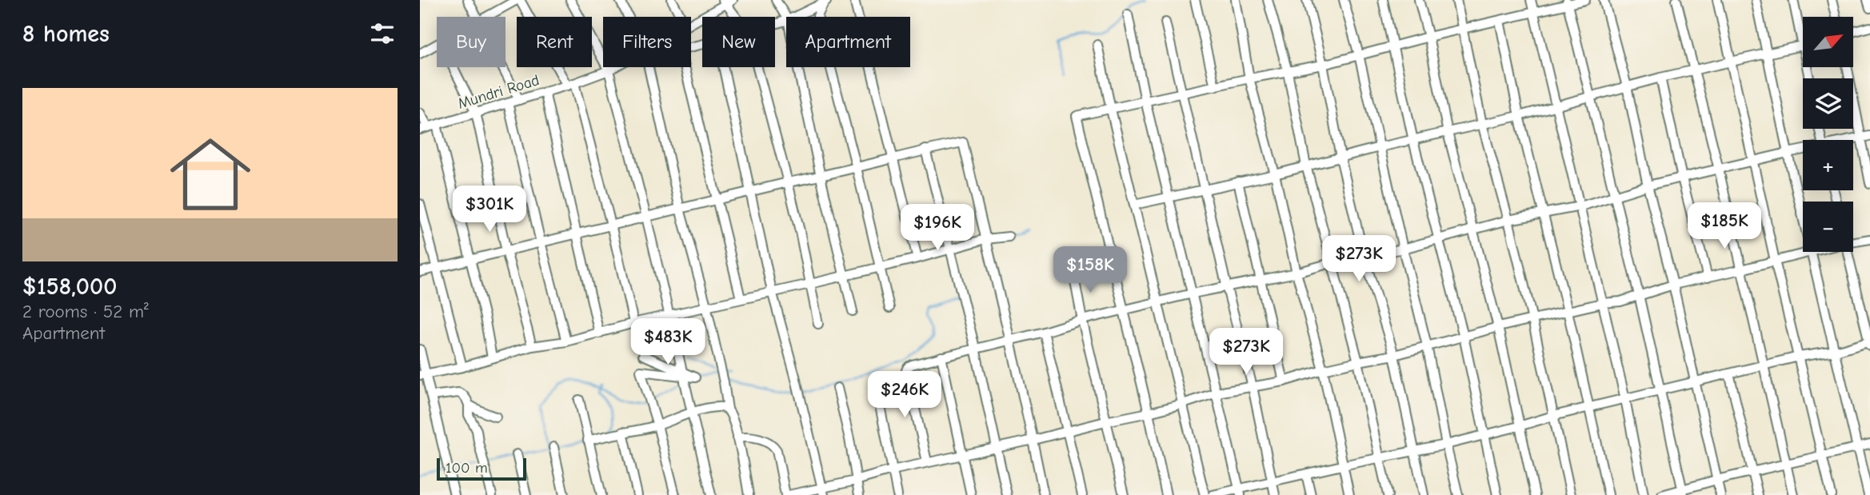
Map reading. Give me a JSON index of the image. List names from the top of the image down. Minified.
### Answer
{"streets":{"street":["Mundri Road"]},"scale_bar":"100 m","north":"top right","page":{"heading":"8 homes","map_buttons":["+","−"],"chip":["Buy","Rent","Filters","New","Apartment"],"list":[{"name":"$158,000","note":"2 rooms · 52 m² · Apartment"}],"price":["$301K","$185K","$196K","$273K","$158K","$483K","$273K","$246K"],"scale":"100 m"}}
